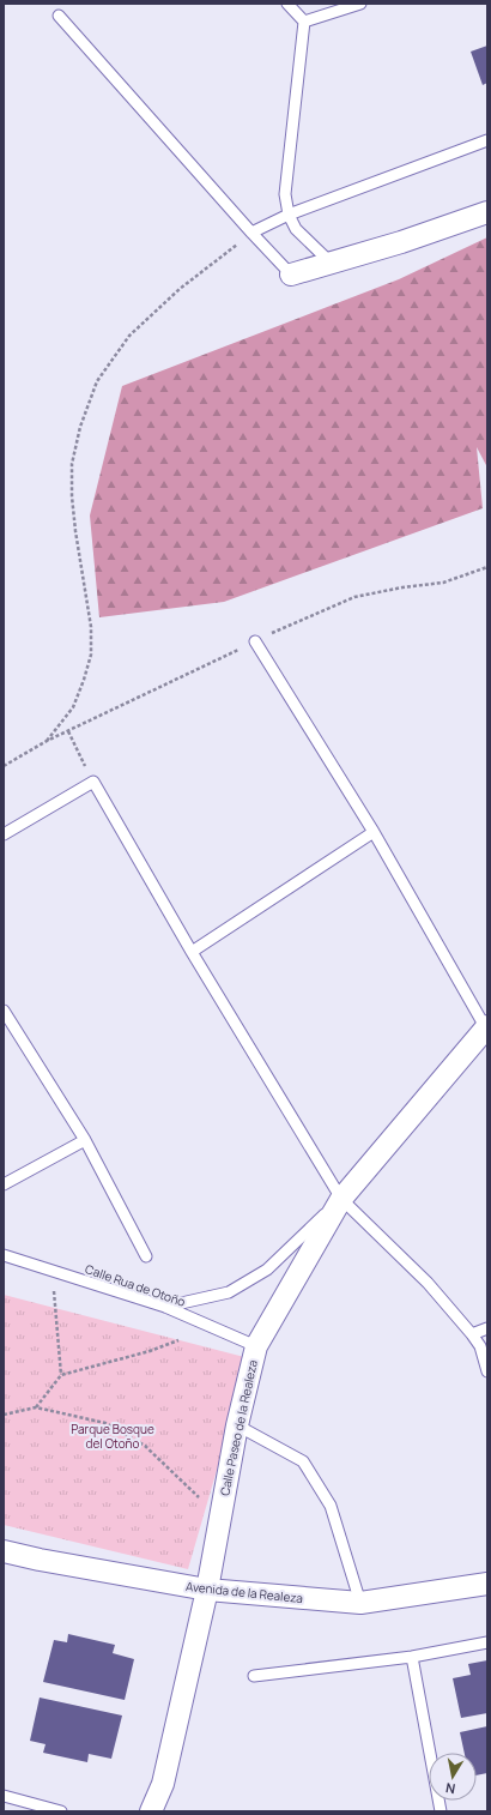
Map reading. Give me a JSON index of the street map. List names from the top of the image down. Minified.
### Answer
{"streets":{"street":["Calle Paseo de la Realeza","Avenida de la Realeza"],"lane":["Calle Rua de Otoño"]},"crossings":[["Calle Rua de Otoño","Calle Paseo de la Realeza"],["Calle Paseo de la Realeza","Avenida de la Realeza"]],"parks":["Parque Bosque del Otoño"],"north":"bottom"}
